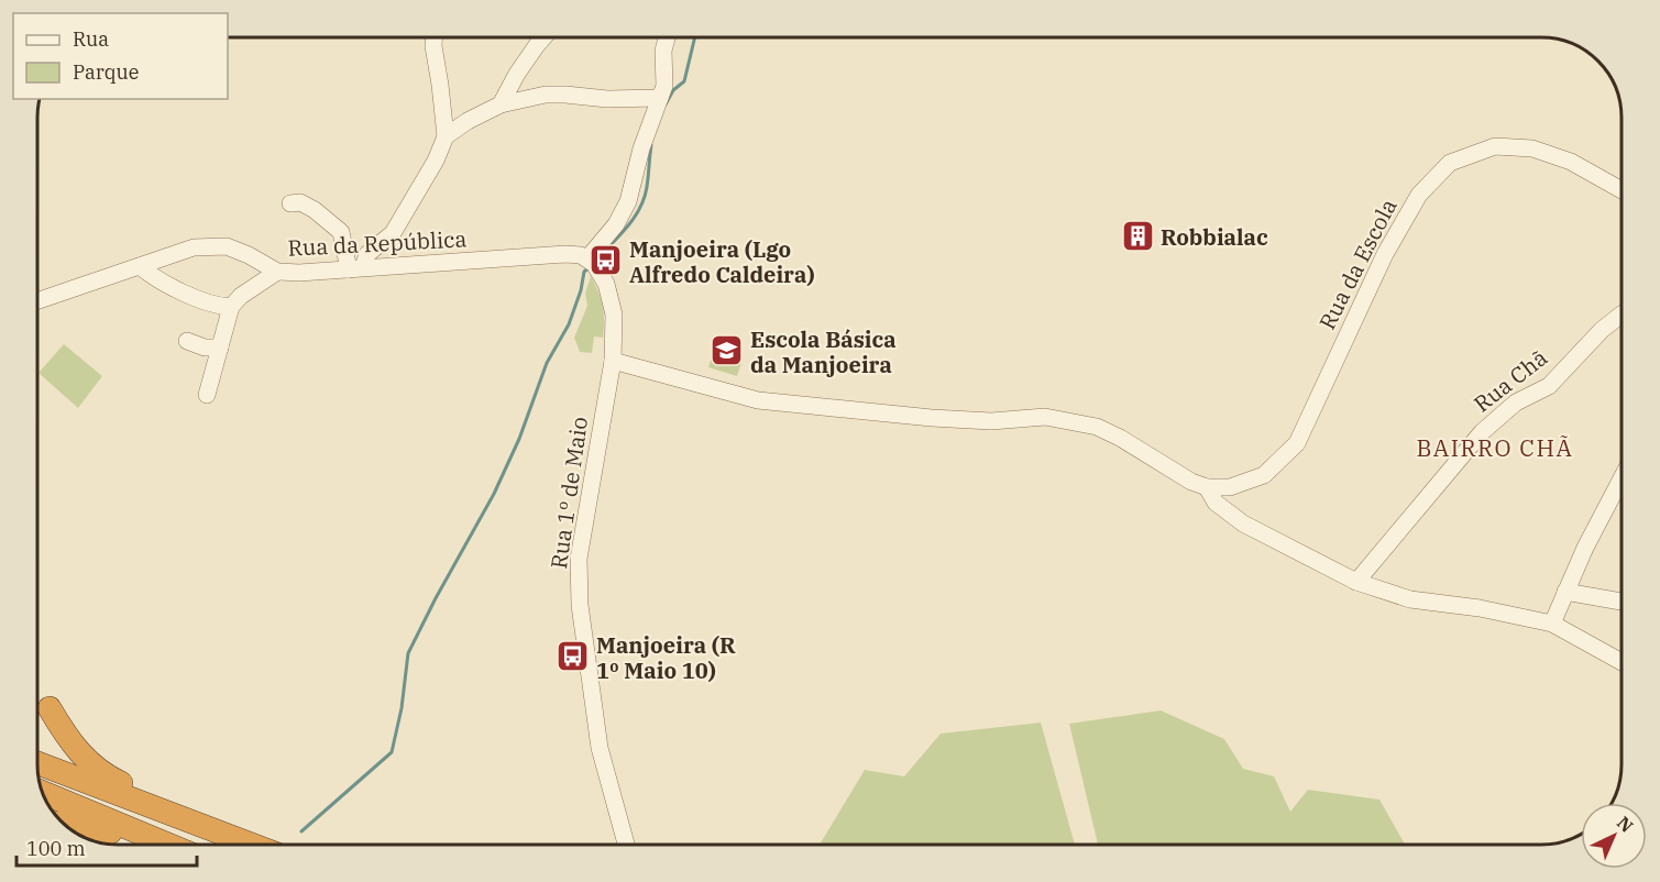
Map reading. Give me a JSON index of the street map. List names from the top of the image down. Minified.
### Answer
{"streets":{"street":["Rua da República","Rua da Escola","Rua Chã","Rua 1º de Maio"]},"crossings":[["Rua da República","Rua 1º de Maio"]],"districts":["BAIRRO CHÃ"],"places":{"building":["Robbialac"],"bus stop":["Manjoeira (Lgo Alfredo Caldeira)","Manjoeira (R 1º Maio 10)"],"school or university":["Escola Básica da Manjoeira"]},"legend":["Rua","Parque"],"scale_bar":"100 m","north":"top right"}
